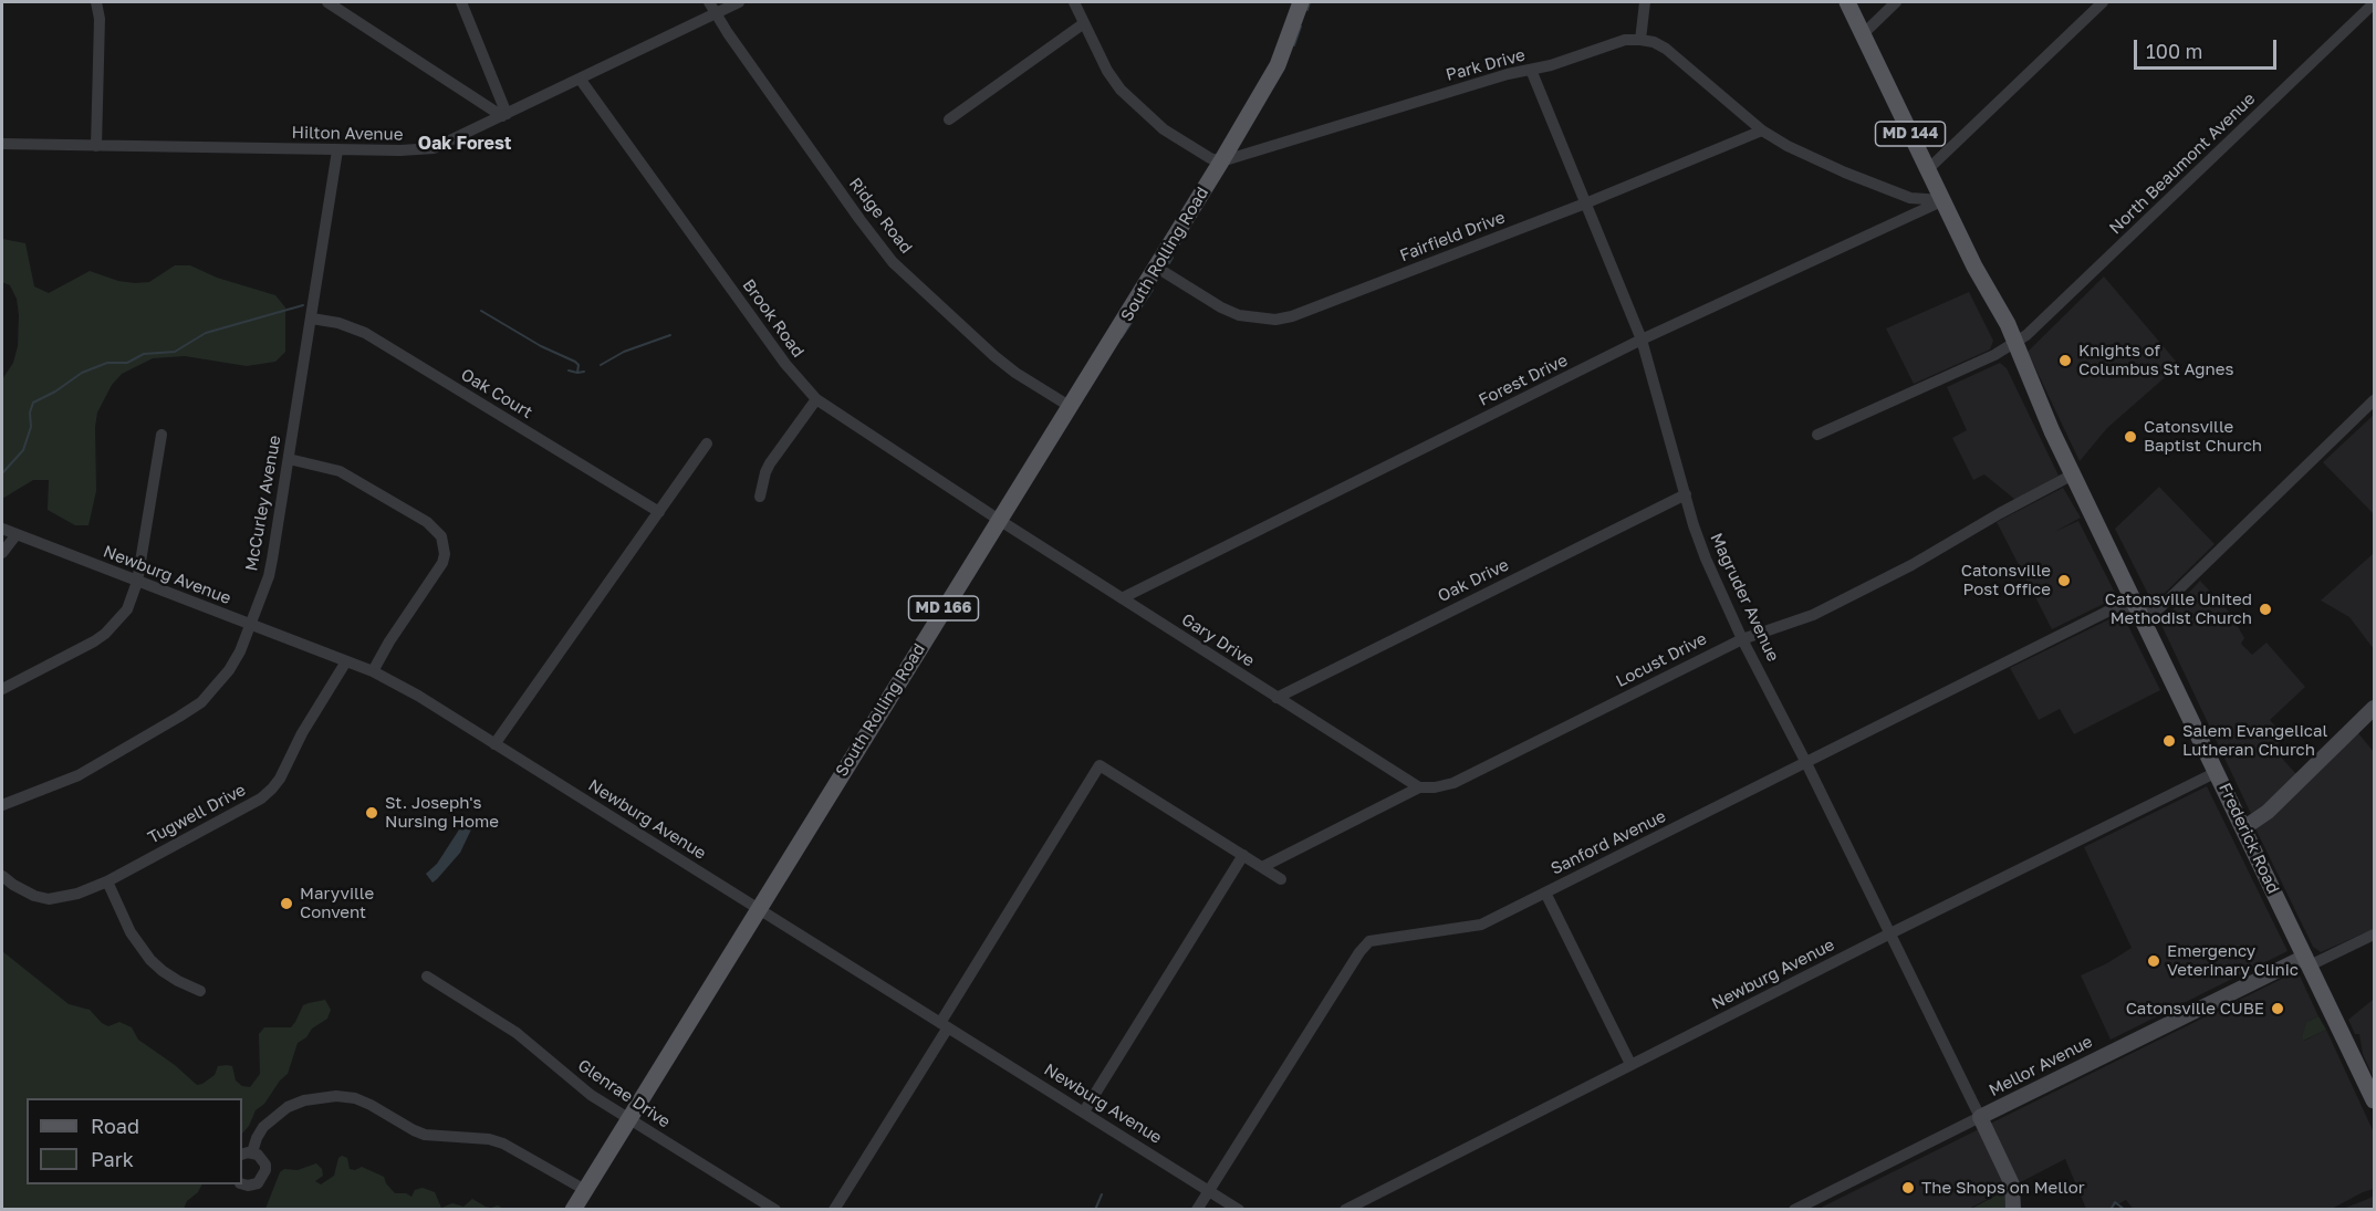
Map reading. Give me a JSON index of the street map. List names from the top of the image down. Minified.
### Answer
{"streets":{"main road":["MD 144","South Rolling Road","MD 166","Frederick Road"],"street":["Park Drive","Hilton Avenue","North Beaumont Avenue","Ridge Road","Fairfield Drive","Brook Road","Forest Drive","Oak Court","McCurley Avenue","Newburg Avenue","Oak Drive","Magruder Avenue","Gary Drive","Locust Drive","Tugwell Drive","Sanford Avenue","Mellor Avenue","Glenrae Drive"]},"crossings":[["Park Drive","South Rolling Road"],["Park Drive","Magruder Avenue"],["Hilton Avenue","Ridge Road"],["Hilton Avenue","Brook Road"],["Hilton Avenue","McCurley Avenue"],["North Beaumont Avenue","Frederick Road"],["Ridge Road","South Rolling Road"],["Fairfield Drive","South Rolling Road"],["Fairfield Drive","Magruder Avenue"],["South Rolling Road","Brook Road"],["South Rolling Road","Newburg Avenue"],["South Rolling Road","Gary Drive"],["South Rolling Road","Glenrae Drive"],["Brook Road","Gary Drive"],["Forest Drive","Magruder Avenue"],["Forest Drive","Gary Drive"],["Forest Drive","Frederick Road"],["Oak Court","McCurley Avenue"],["McCurley Avenue","Newburg Avenue"],["Newburg Avenue","Magruder Avenue"],["Newburg Avenue","Tugwell Drive"],["Newburg Avenue","Frederick Road"],["Newburg Avenue","Sanford Avenue"],["Oak Drive","Magruder Avenue"],["Oak Drive","Gary Drive"],["Magruder Avenue","Locust Drive"],["Magruder Avenue","Sanford Avenue"],["Magruder Avenue","Mellor Avenue"],["Gary Drive","Locust Drive"],["Locust Drive","Frederick Road"],["Frederick Road","Sanford Avenue"],["Frederick Road","Mellor Avenue"]],"districts":["Oak Forest"],"places":["Knights of Columbus St Agnes","Catonsville Baptist Church","Catonsville Post Office","Catonsville United Methodist Church","Salem Evangelical Lutheran Church","St. Joseph's Nursing Home","Maryville Convent","Emergency Veterinary Clinic","Catonsville CUBE","The Shops on Mellor"],"legend":["Road","Park"],"scale_bar":"100 m"}
